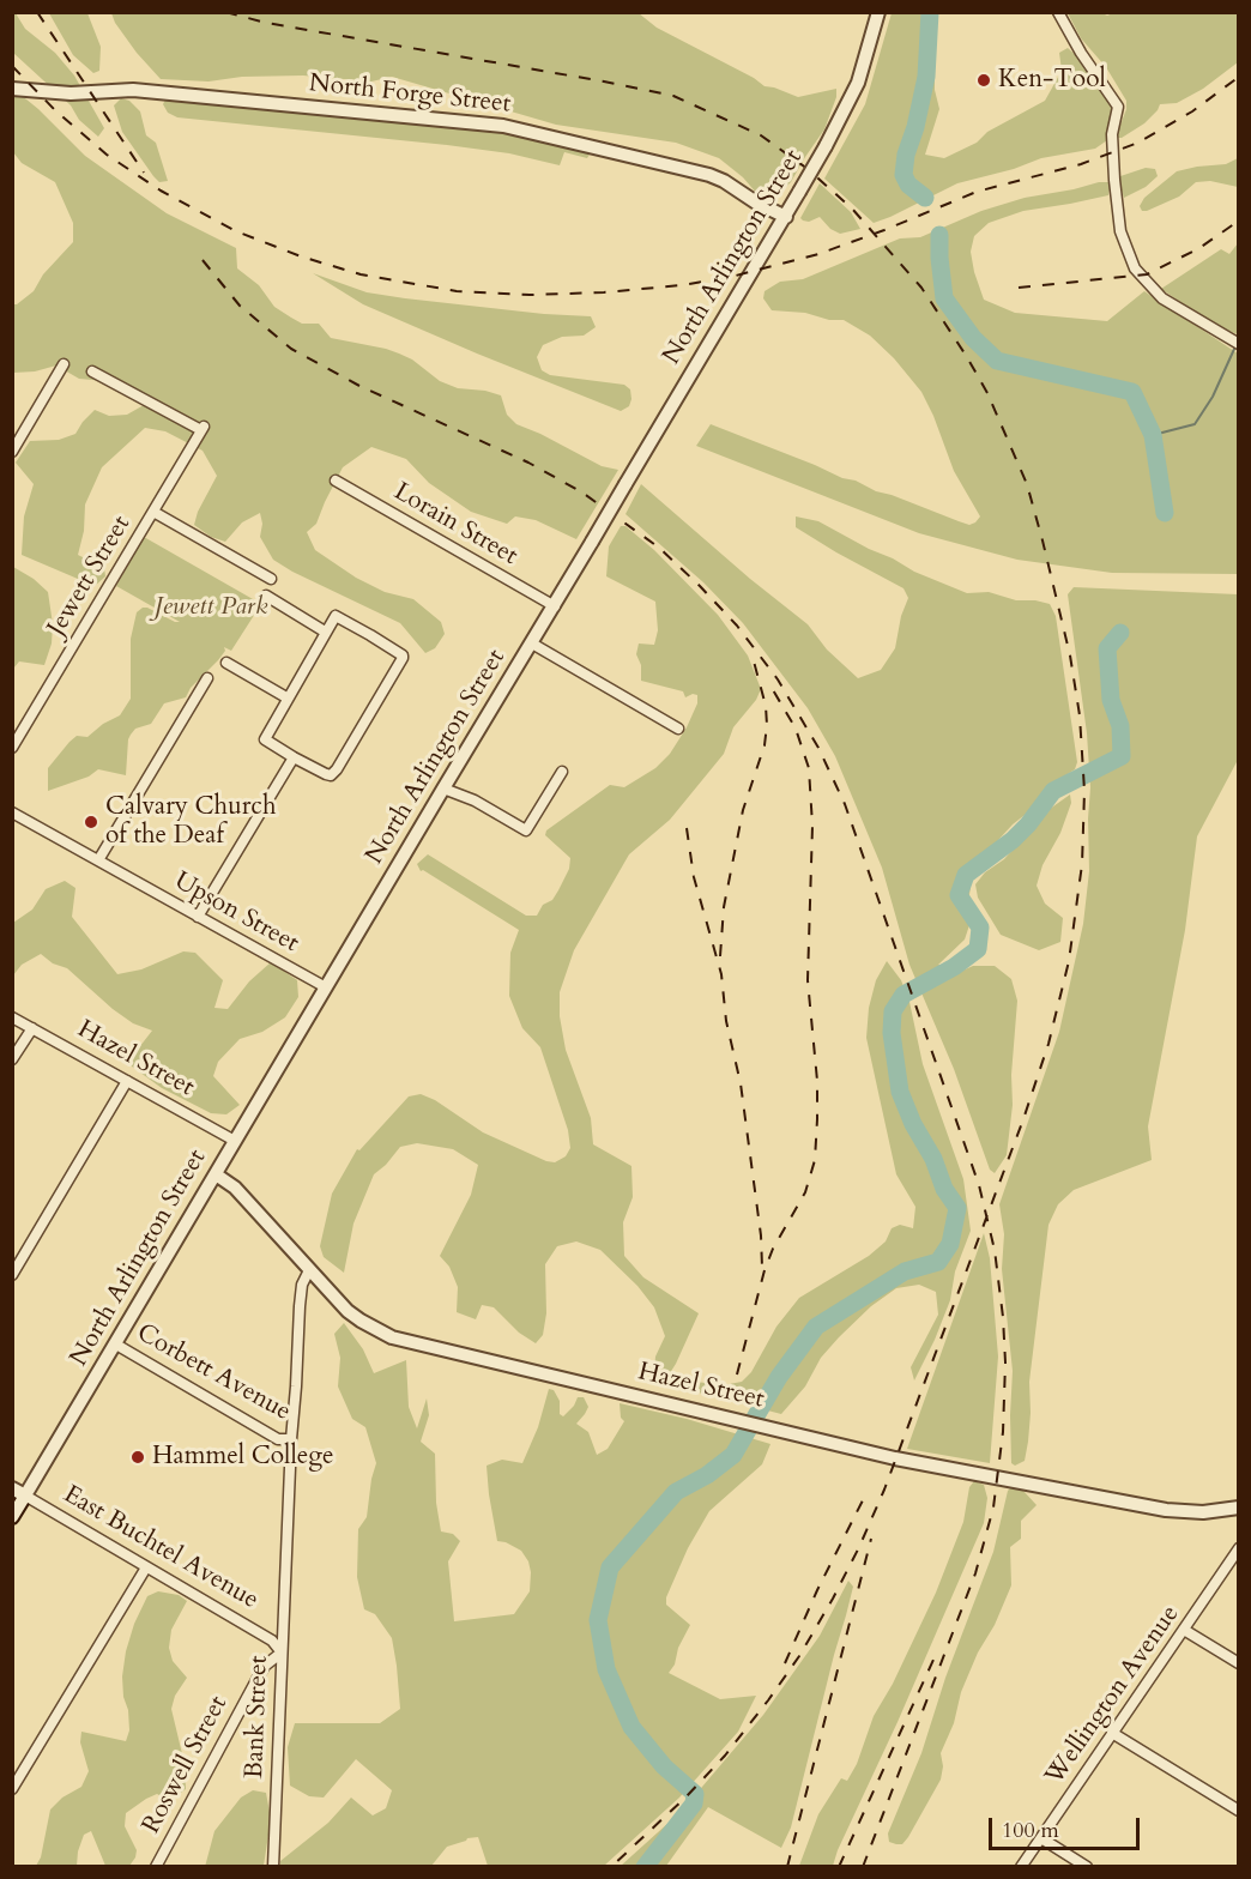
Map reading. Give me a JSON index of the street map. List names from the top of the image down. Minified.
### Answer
{"streets":{"street":["North Forge Street","North Arlington Street","Lorain Street","Jewett Street","Upson Street","Hazel Street","Corbett Avenue","East Buchtel Avenue","Wellington Avenue","Bank Street","Roswell Street"]},"crossings":[["North Forge Street","North Arlington Street"],["North Arlington Street","Lorain Street"],["North Arlington Street","Upson Street"],["North Arlington Street","Hazel Street"],["North Arlington Street","Corbett Avenue"],["North Arlington Street","East Buchtel Avenue"],["Hazel Street","Bank Street"],["Corbett Avenue","Bank Street"],["East Buchtel Avenue","Bank Street"],["East Buchtel Avenue","Roswell Street"],["Bank Street","Roswell Street"]],"parks":["Jewett Park"],"places":["Ken-Tool","Calvary Church of the Deaf","Hammel College"],"scale_bar":"100 m"}
